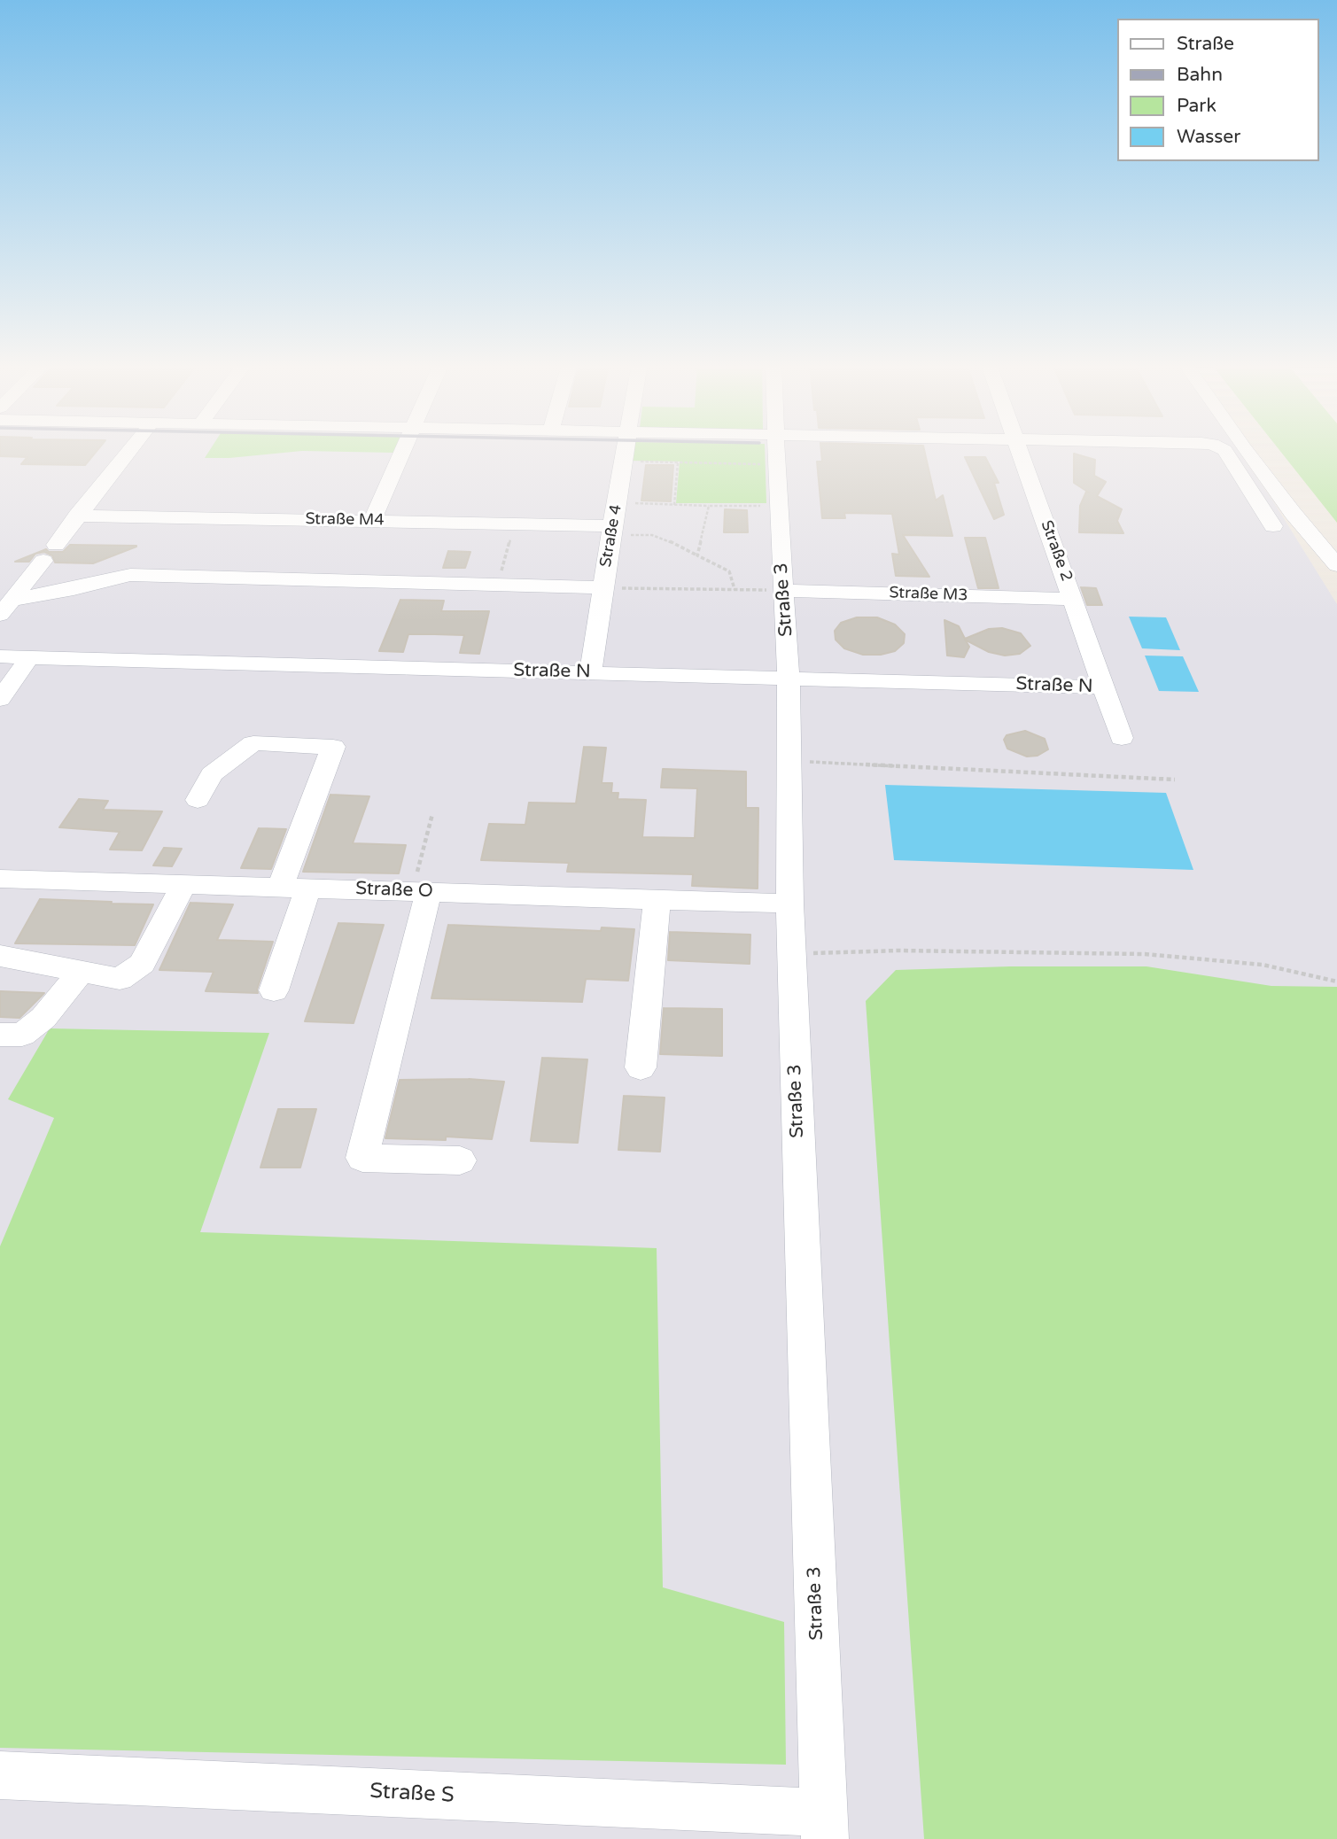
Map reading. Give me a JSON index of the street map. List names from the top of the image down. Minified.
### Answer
{"streets":{"street":["Straße M4","Straße 4","Straße 2","Straße M3","Straße 3","Straße N","Straße O","Straße S"]},"crossings":[["Straße M4","Straße 4"],["Straße 4","Straße N"],["Straße 2","Straße M3"],["Straße 2","Straße N"],["Straße M3","Straße 3"],["Straße 3","Straße N"],["Straße 3","Straße O"],["Straße 3","Straße S"]],"legend":["Straße","Bahn","Park","Wasser"]}
